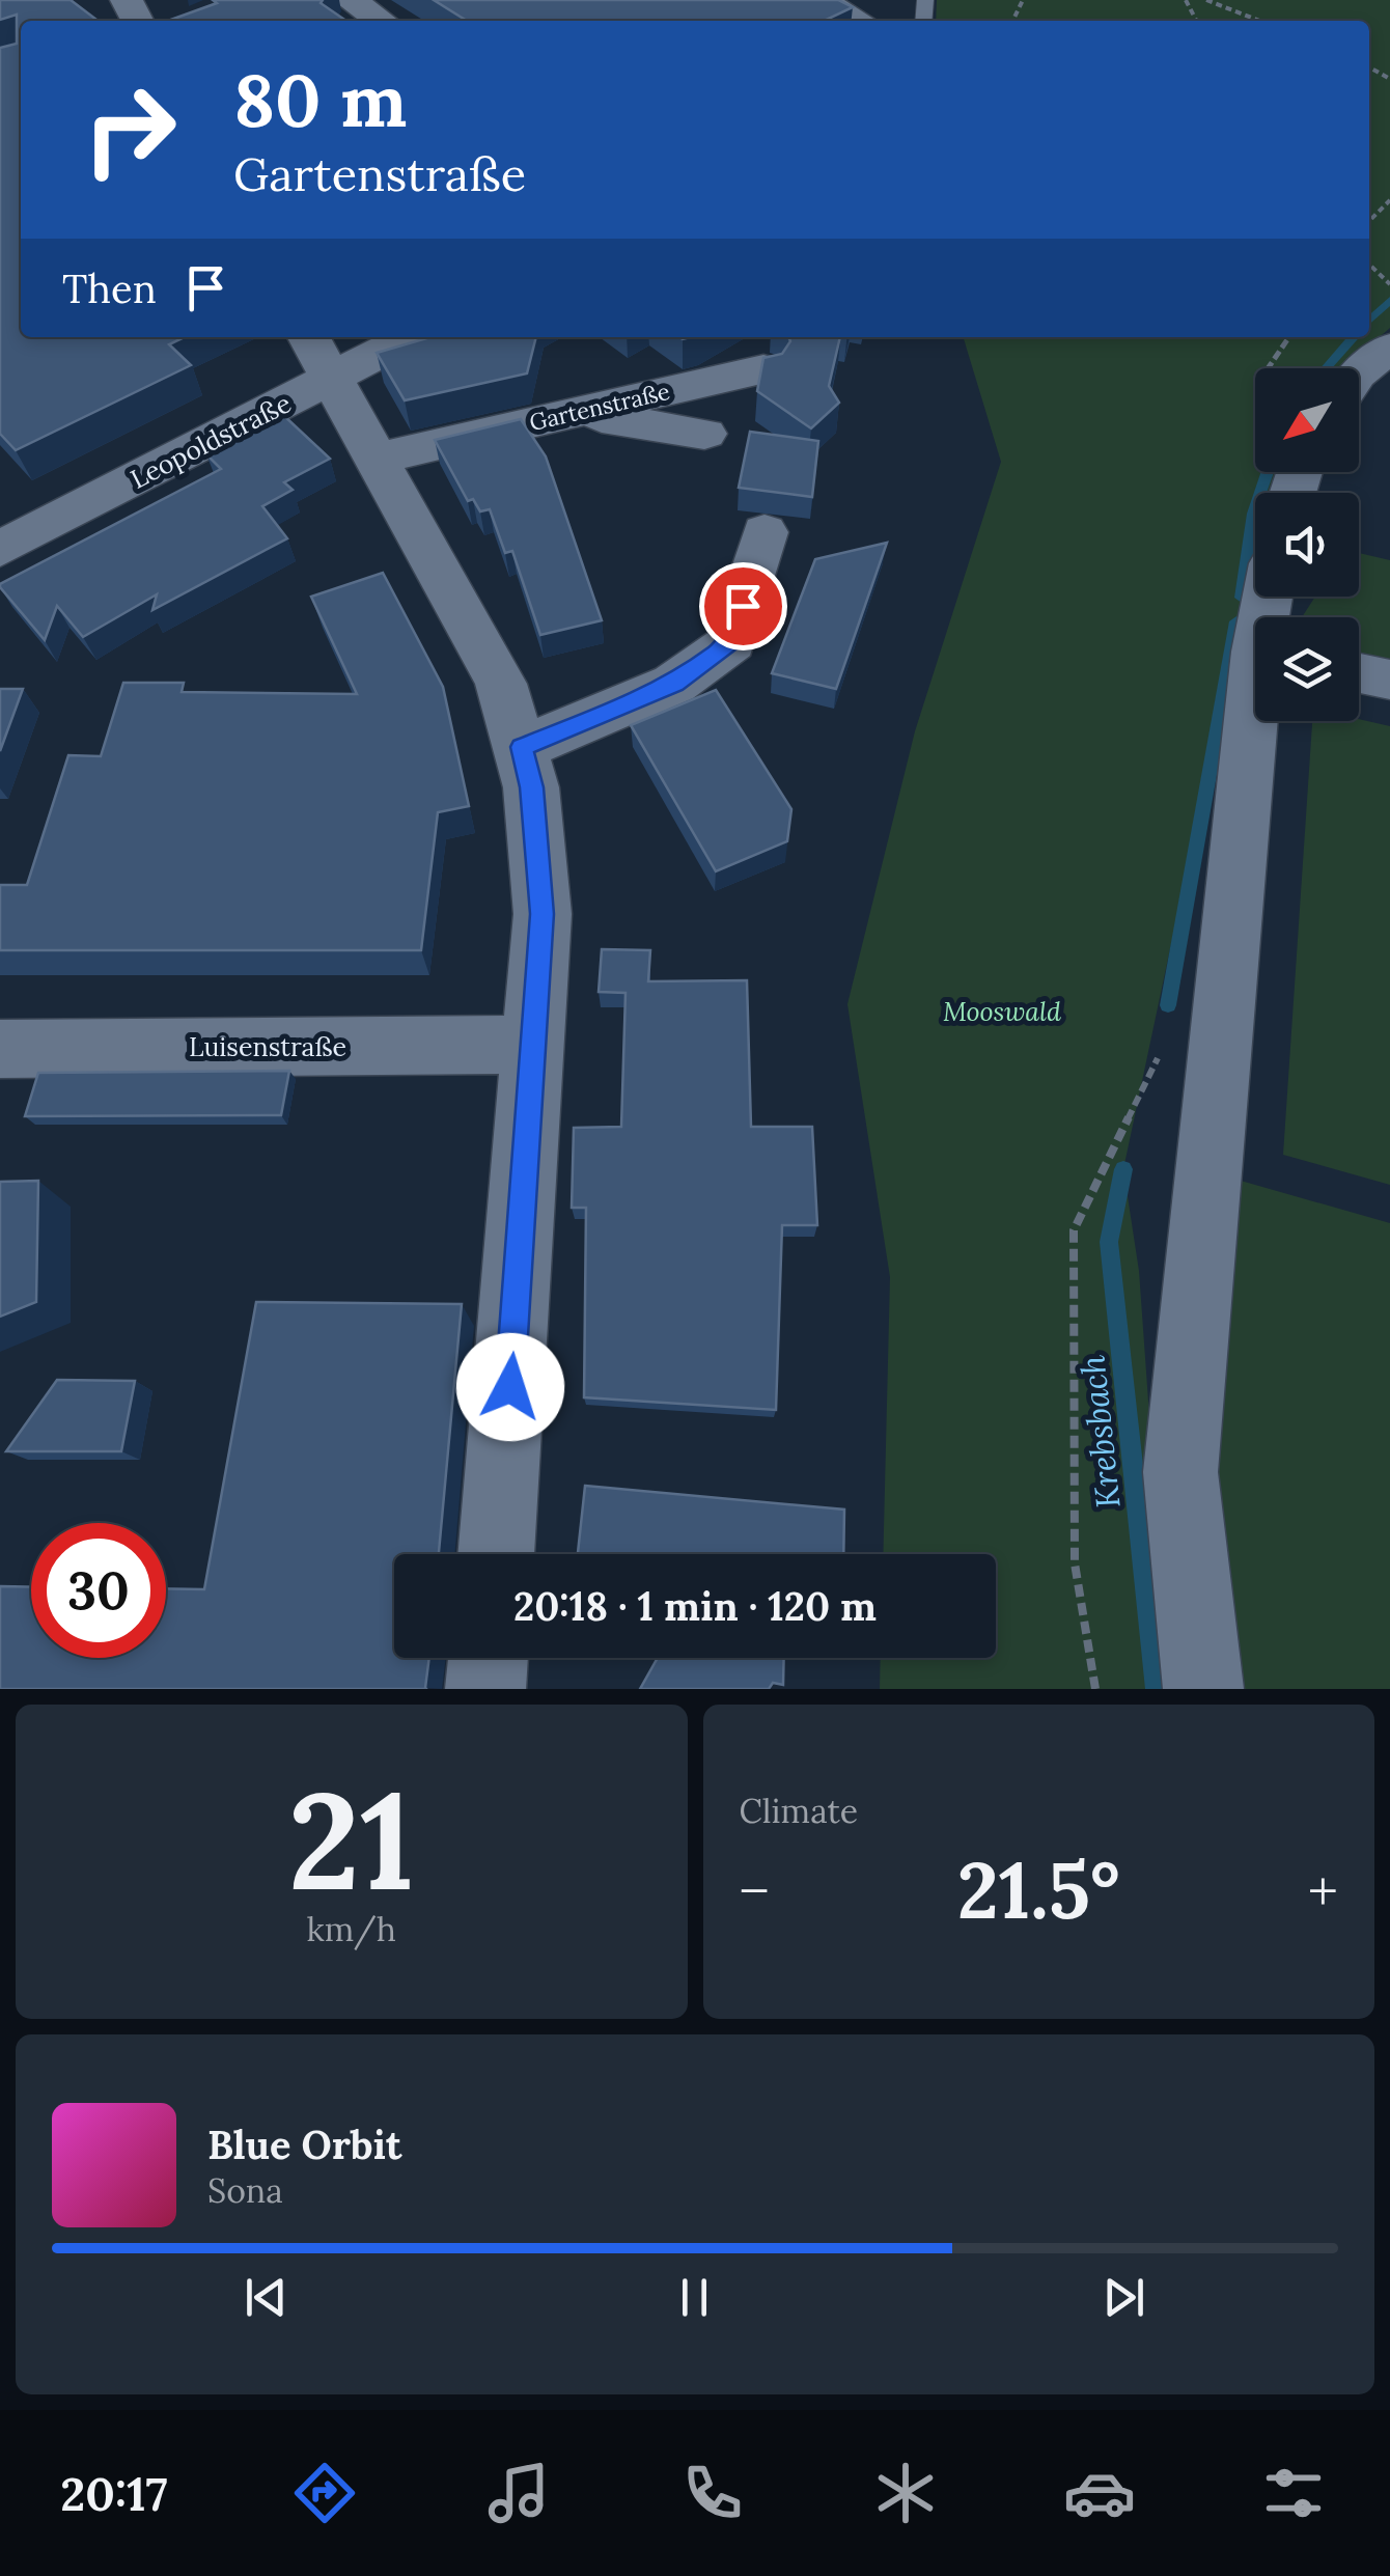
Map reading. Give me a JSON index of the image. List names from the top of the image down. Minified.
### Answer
{"streets":{"street":["Gartenstraße","Leopoldstraße","Luisenstraße"]},"water":["Krebsbach"],"parks":["Mooswald"],"north":"bottom left","page":{"turn":["80 m","Gartenstraße"],"then":"Then","limit":"30","trip":"20:18 · 1 min · 120 m","tile":[["21","km/h"],"Climate"],"heat":["−","21.5°","+"],"song":["Blue Orbit","Sona"],"tabs":"20:17"}}
